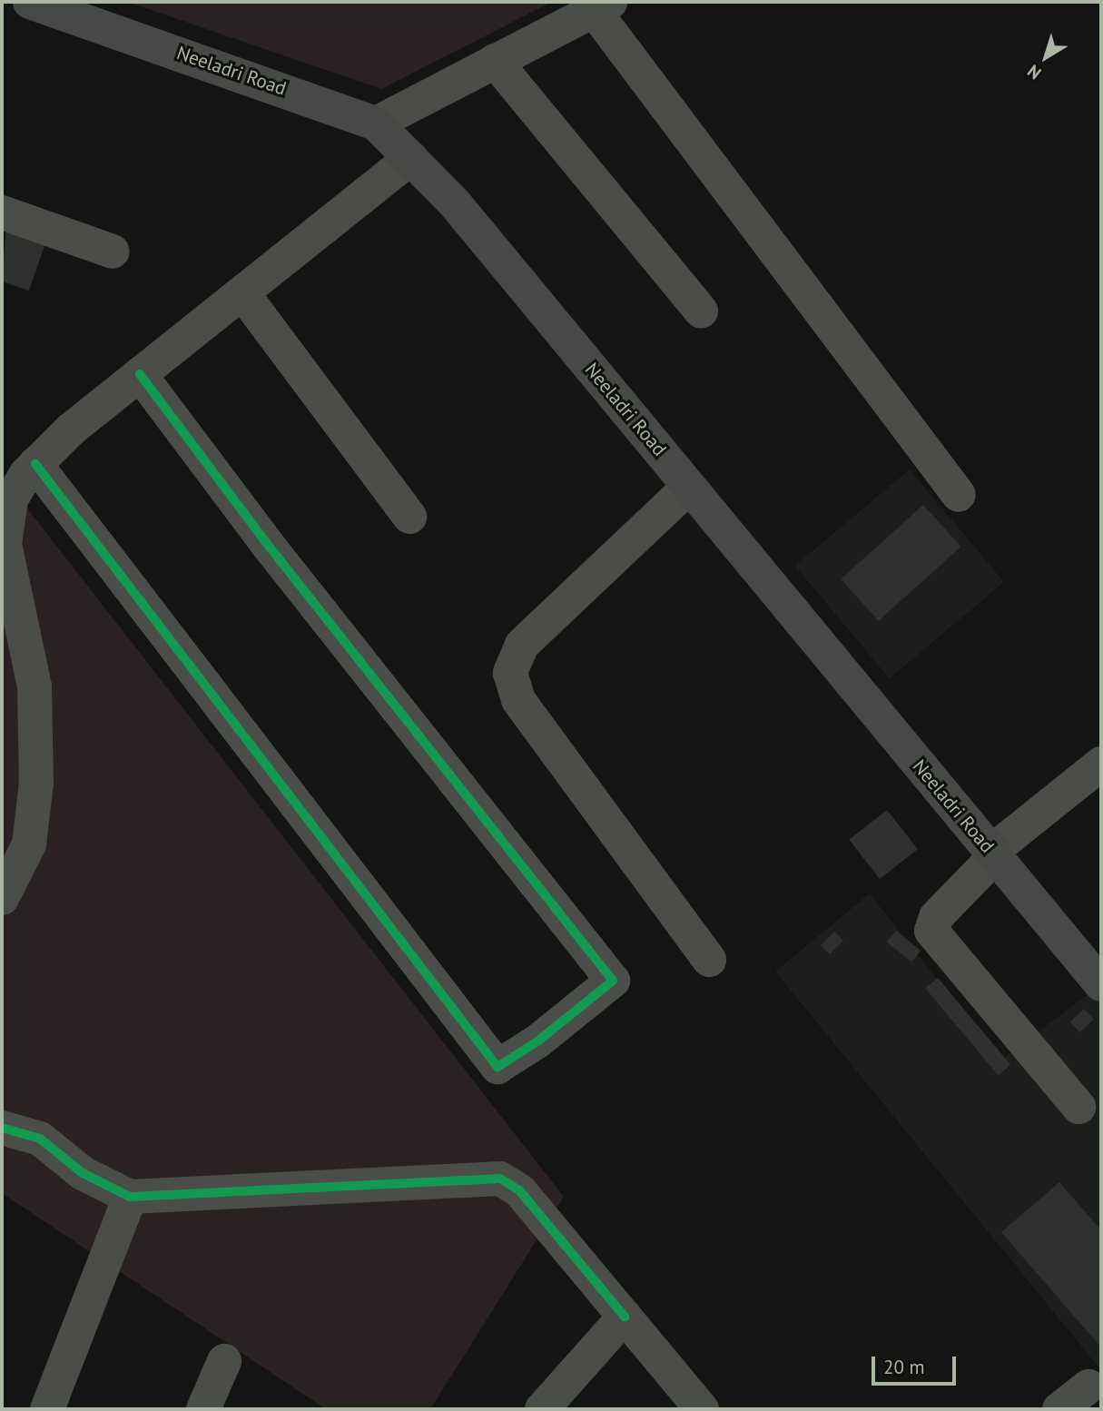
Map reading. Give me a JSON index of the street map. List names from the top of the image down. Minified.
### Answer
{"streets":{"main road":["Neeladri Road"]},"scale_bar":"20 m","north":"bottom left"}
